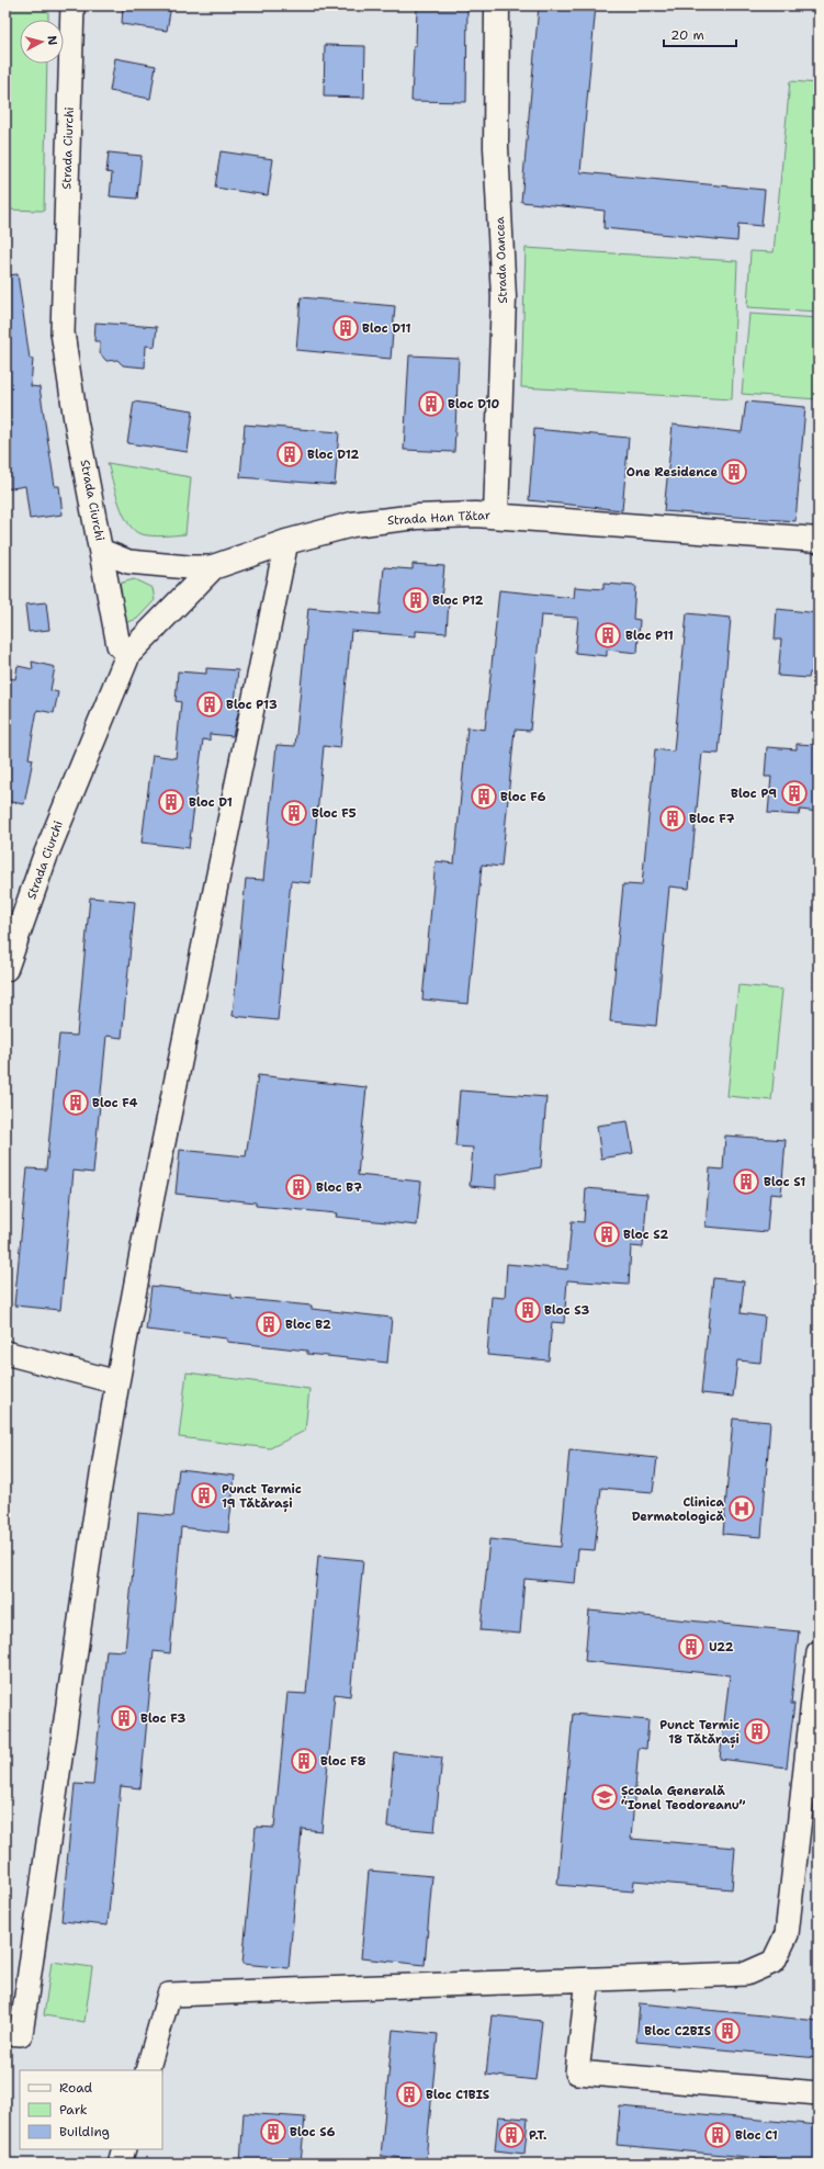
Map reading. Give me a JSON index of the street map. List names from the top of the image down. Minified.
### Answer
{"streets":{"street":["Strada Ciurchi","Strada Oancea","Strada Han Tătar"]},"crossings":[["Strada Ciurchi","Strada Han Tătar"],["Strada Oancea","Strada Han Tătar"]],"places":{"building":["Bloc D11","Bloc D10","Bloc D12","One Residence","Bloc P12","Bloc P11","Bloc P13","Bloc P9","Bloc F6","Bloc D1","Bloc F5","Bloc F7","Bloc F4","Bloc S1","Bloc B7","Bloc S2","Bloc S3","Bloc B2","Punct Termic 19 Tătărași","U22","Bloc F3","Punct Termic 18 Tătărași","Bloc F8","Bloc C2BIS","Bloc C1BIS","Bloc S6","P.T.","Bloc C1"],"hospital":["Clinica Dermatologică"],"school or university":["Școala Generală “Ionel Teodoreanu”"]},"legend":["Road","Park","Building"],"scale_bar":"20 m","north":"right"}
